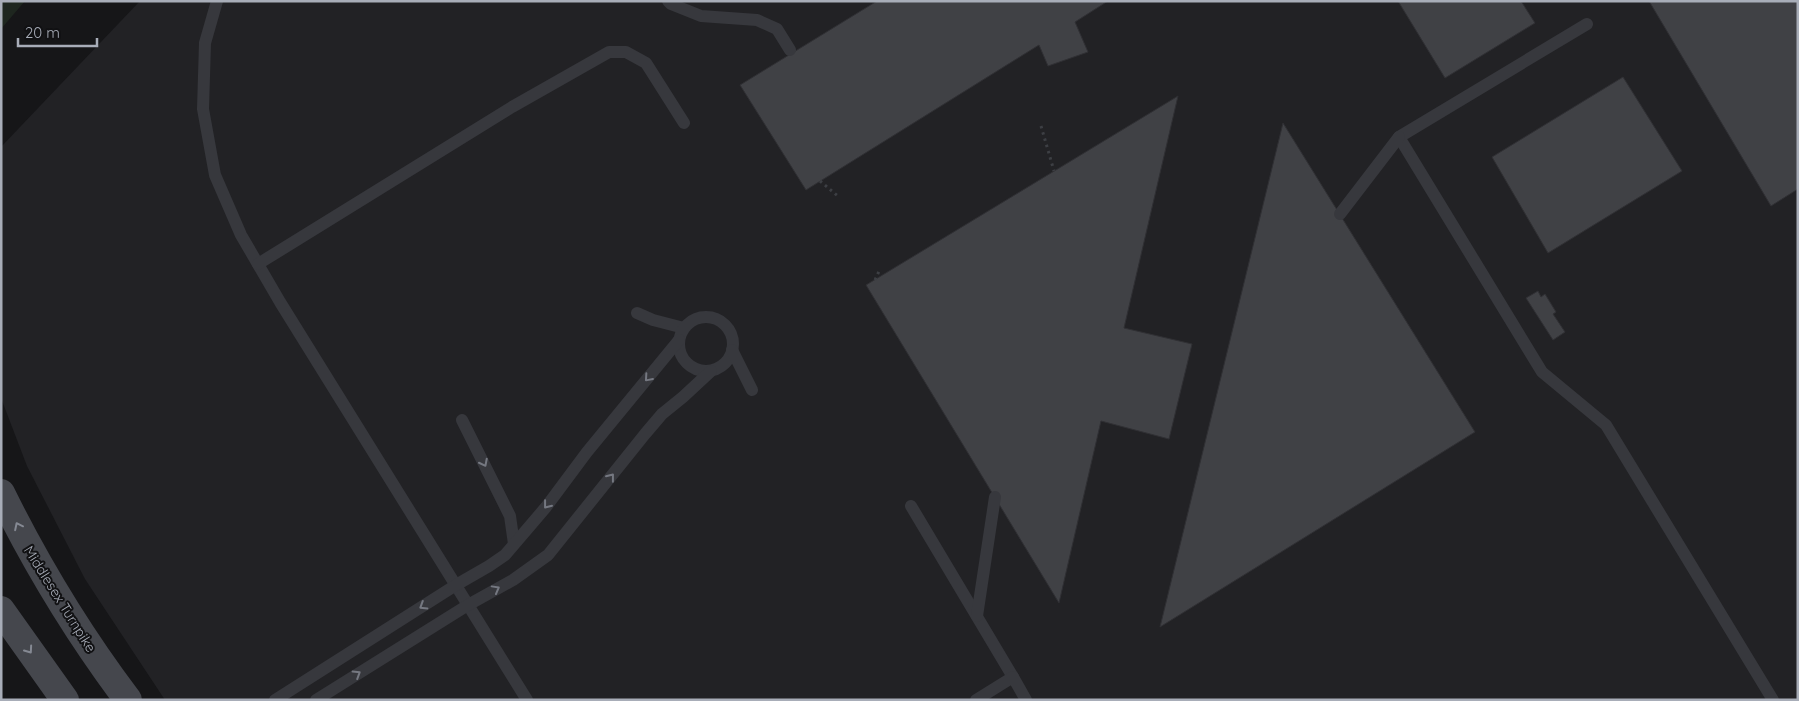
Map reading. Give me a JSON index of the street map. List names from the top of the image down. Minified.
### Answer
{"streets":{"main road":["Middlesex Turnpike"]},"scale_bar":"20 m"}
